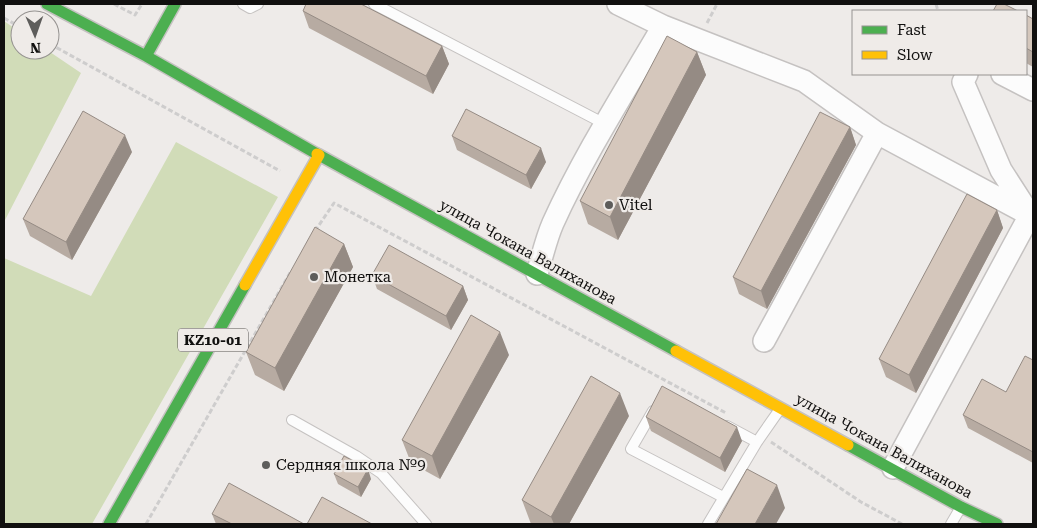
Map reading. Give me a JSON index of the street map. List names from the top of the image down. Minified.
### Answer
{"streets":{"main road":["улица Чокана Валиханова","KZ10-01"]},"crossings":[["улица Чокана Валиханова","KZ10-01"]],"places":["Vitel","Монетка","Сердняя школа №9"],"legend":["Fast","Slow"],"north":"bottom"}
